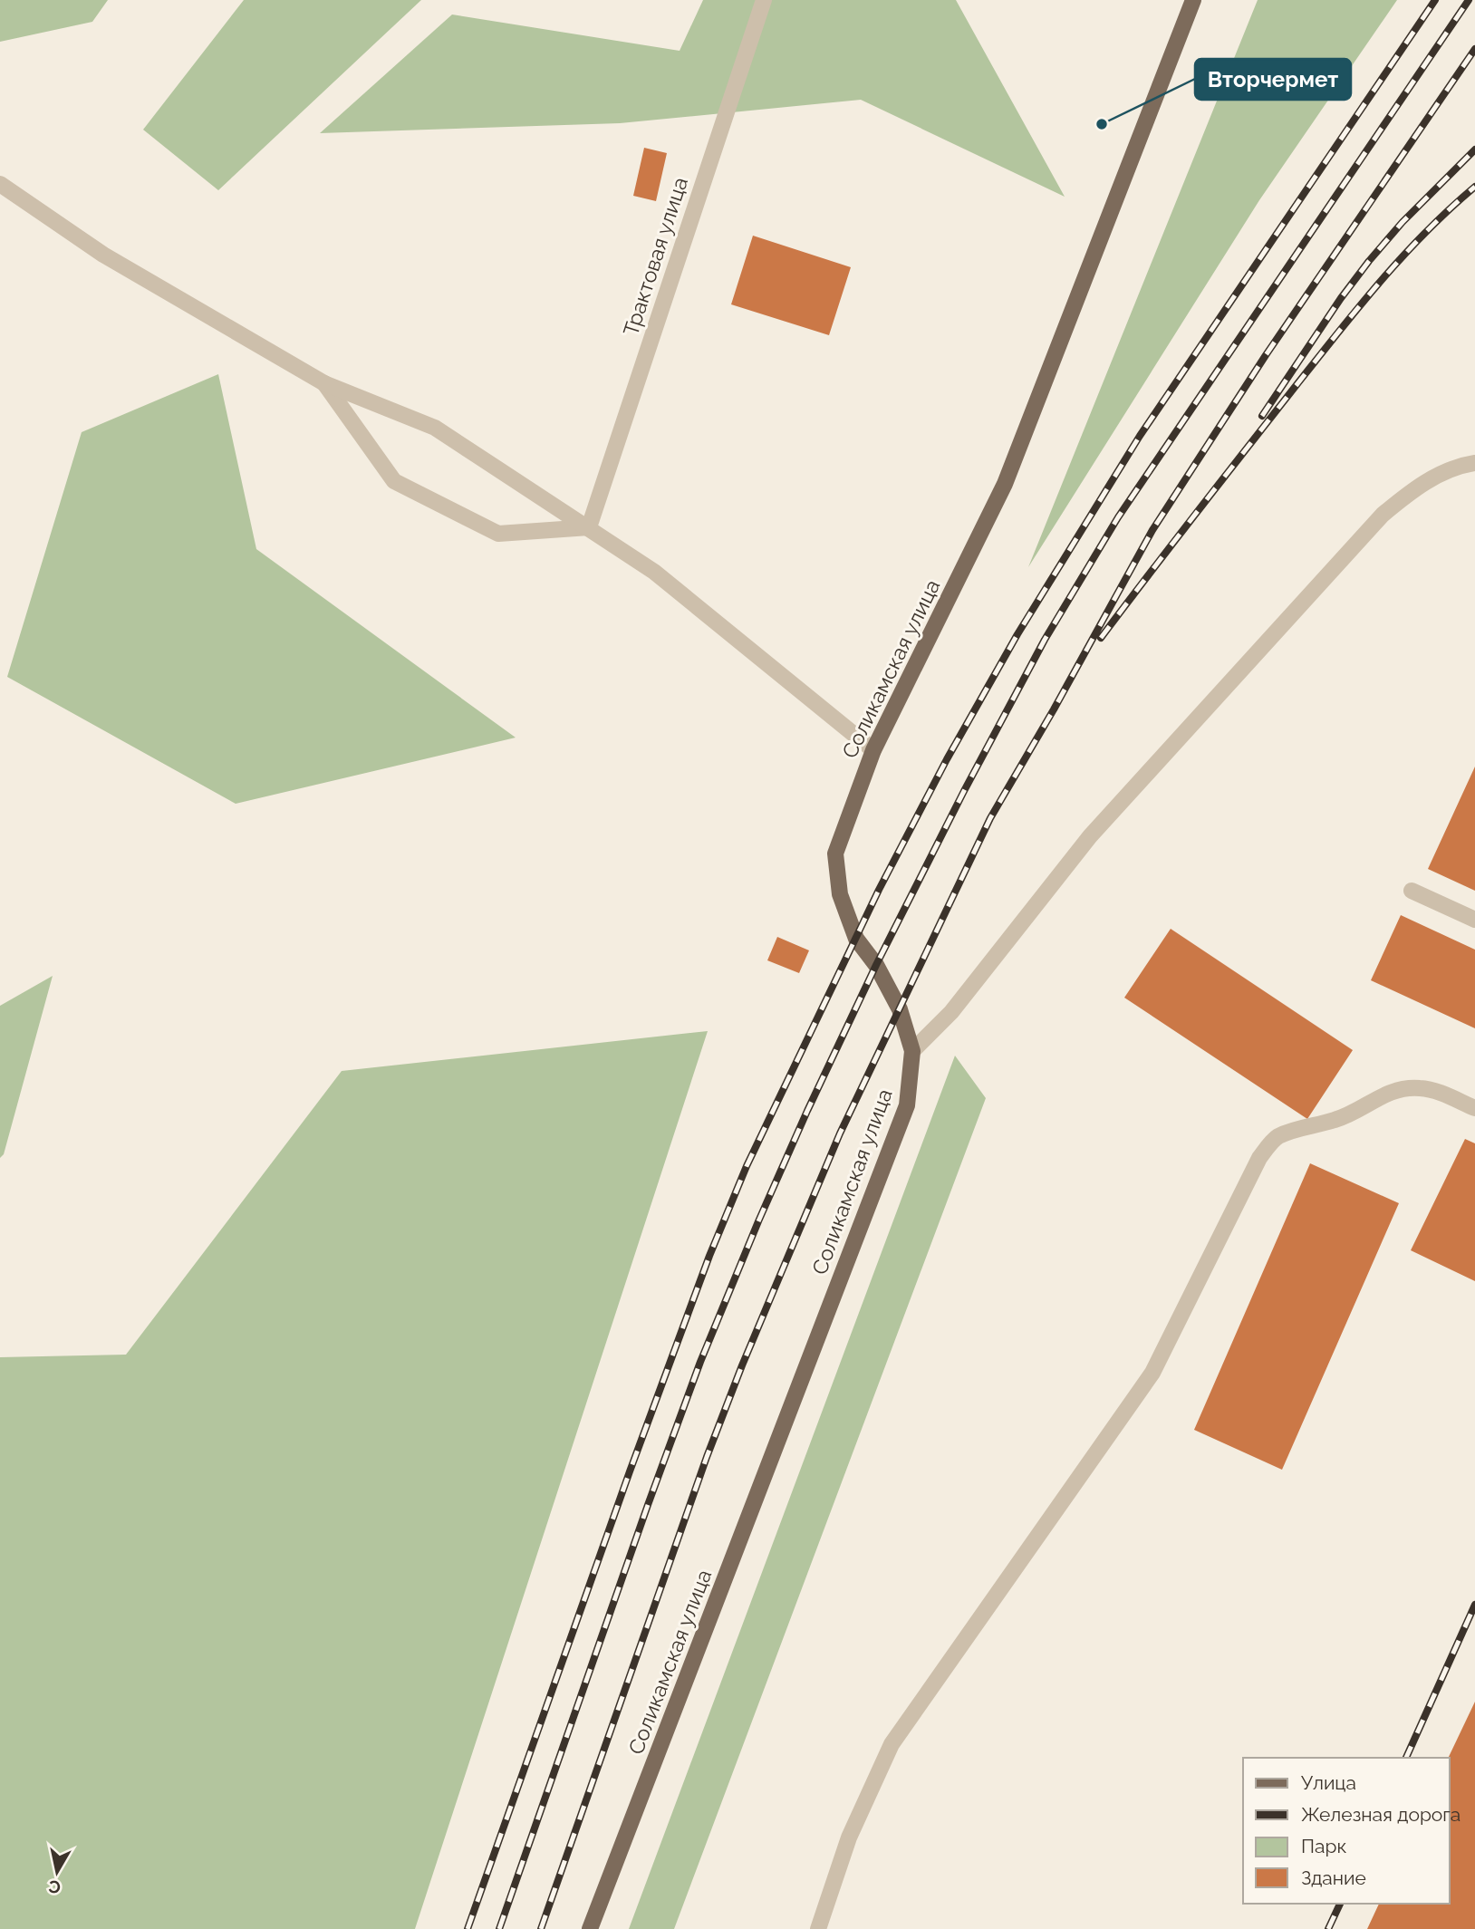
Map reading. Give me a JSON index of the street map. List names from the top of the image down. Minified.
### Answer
{"streets":{"main road":["Соликамская улица"],"street":["Трактовая улица"]},"places":["Вторчермет"],"legend":["Улица","Железная дорога","Парк","Здание"],"north":"bottom"}
